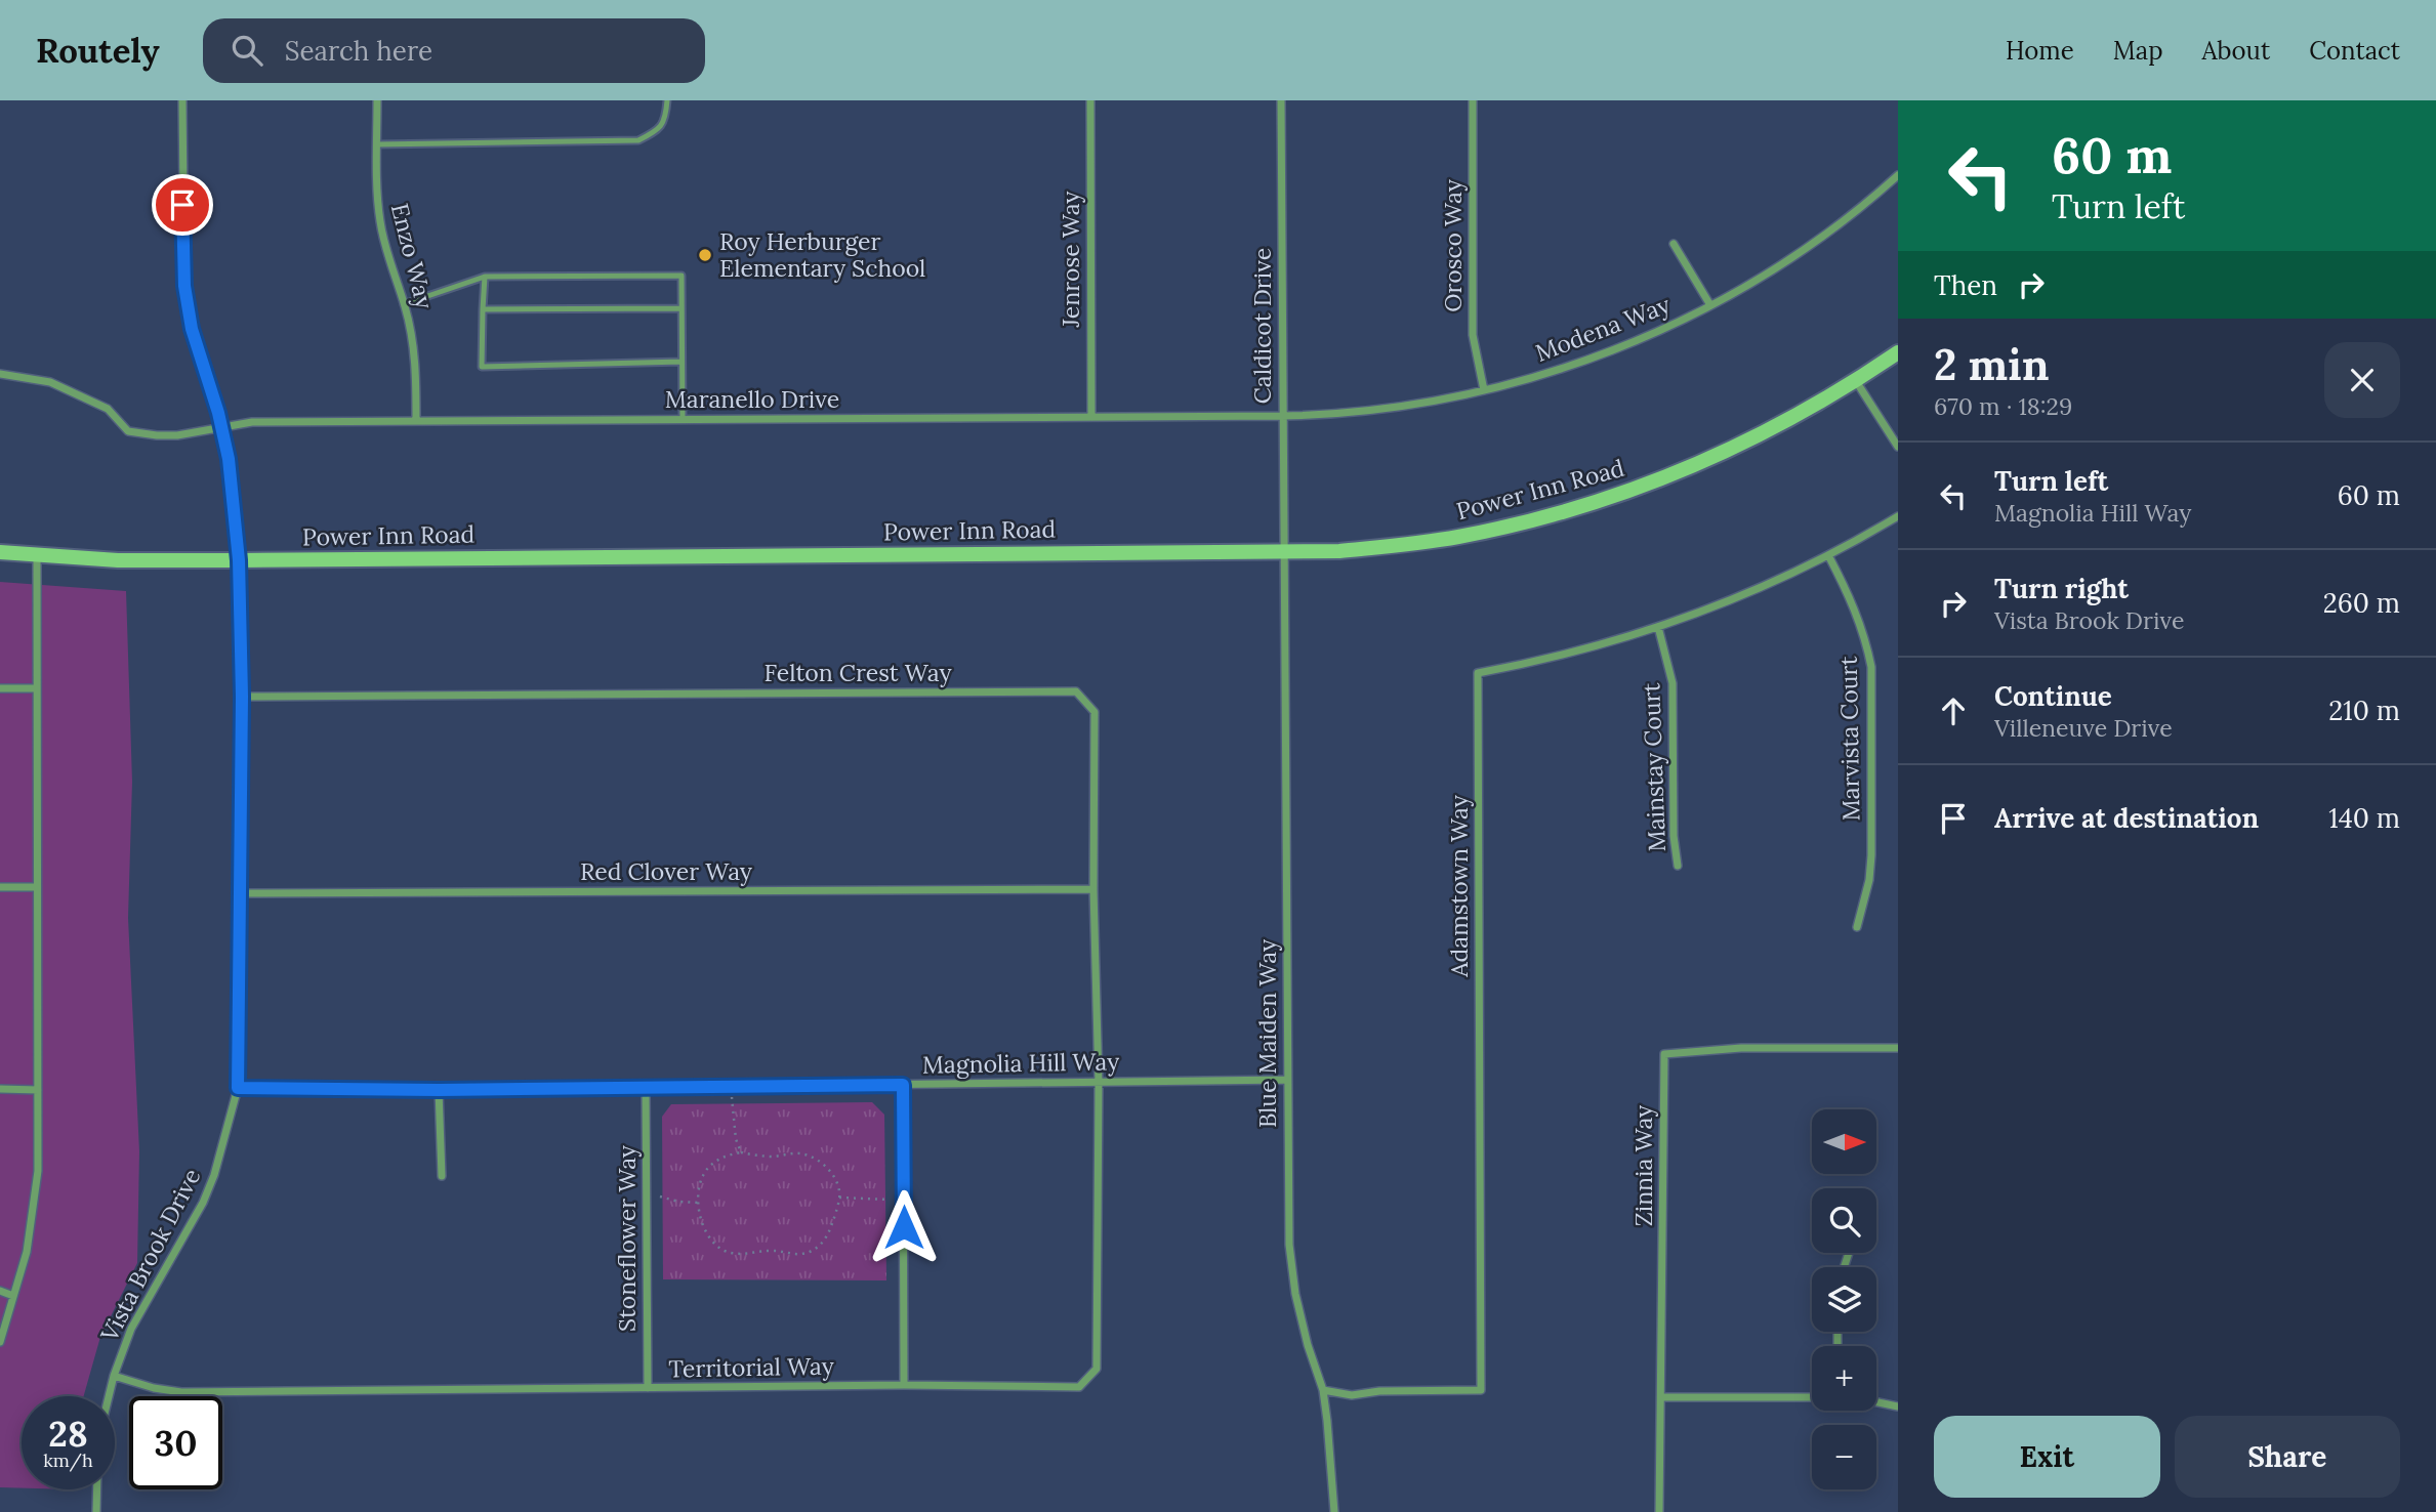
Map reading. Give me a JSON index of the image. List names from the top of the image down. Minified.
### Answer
{"streets":{"main road":["Power Inn Road"],"street":["Orosco Way","Enzo Way","Jenrose Way","Caldicot Drive","Modena Way","Maranello Drive","Felton Crest Way","Marvista Court","Mainstay Court","Red Clover Way","Adamstown Way","Blue Maiden Way","Magnolia Hill Way","Zinnia Way","Stoneflower Way","Vista Brook Drive","Territorial Way"]},"crossings":[["Orosco Way","Modena Way"],["Enzo Way","Maranello Drive"],["Jenrose Way","Maranello Drive"],["Caldicot Drive","Modena Way"],["Caldicot Drive","Maranello Drive"],["Caldicot Drive","Power Inn Road"],["Caldicot Drive","Blue Maiden Way"],["Modena Way","Maranello Drive"],["Maranello Drive","Vista Brook Drive"],["Power Inn Road","Blue Maiden Way"],["Power Inn Road","Vista Brook Drive"],["Felton Crest Way","Red Clover Way"],["Felton Crest Way","Magnolia Hill Way"],["Felton Crest Way","Vista Brook Drive"],["Felton Crest Way","Territorial Way"],["Marvista Court","Adamstown Way"],["Mainstay Court","Adamstown Way"],["Red Clover Way","Vista Brook Drive"],["Adamstown Way","Blue Maiden Way"],["Blue Maiden Way","Magnolia Hill Way"],["Magnolia Hill Way","Stoneflower Way"],["Magnolia Hill Way","Vista Brook Drive"],["Magnolia Hill Way","Territorial Way"],["Stoneflower Way","Territorial Way"],["Vista Brook Drive","Territorial Way"]],"places":["Roy Herburger Elementary School"],"north":"right","page":{"header":"Routely","search":"Search here","nav":["Home","Map","About","Contact"],"turn":["60 m","Turn left"],"then":"Then","heading":["2 min","670 m · 18:29"],"list":[{"name":"Turn left","note":"Magnolia Hill Way","value":"60 m"},{"name":"Turn right","note":"Vista Brook Drive","value":"260 m"},{"name":"Continue","note":"Villeneuve Drive","value":"210 m"},{"name":"Arrive at destination","value":"140 m"}],"map_buttons":["+","−"],"speed":"28 km/h","limit":"30","buttons":["Exit","Share"]}}
